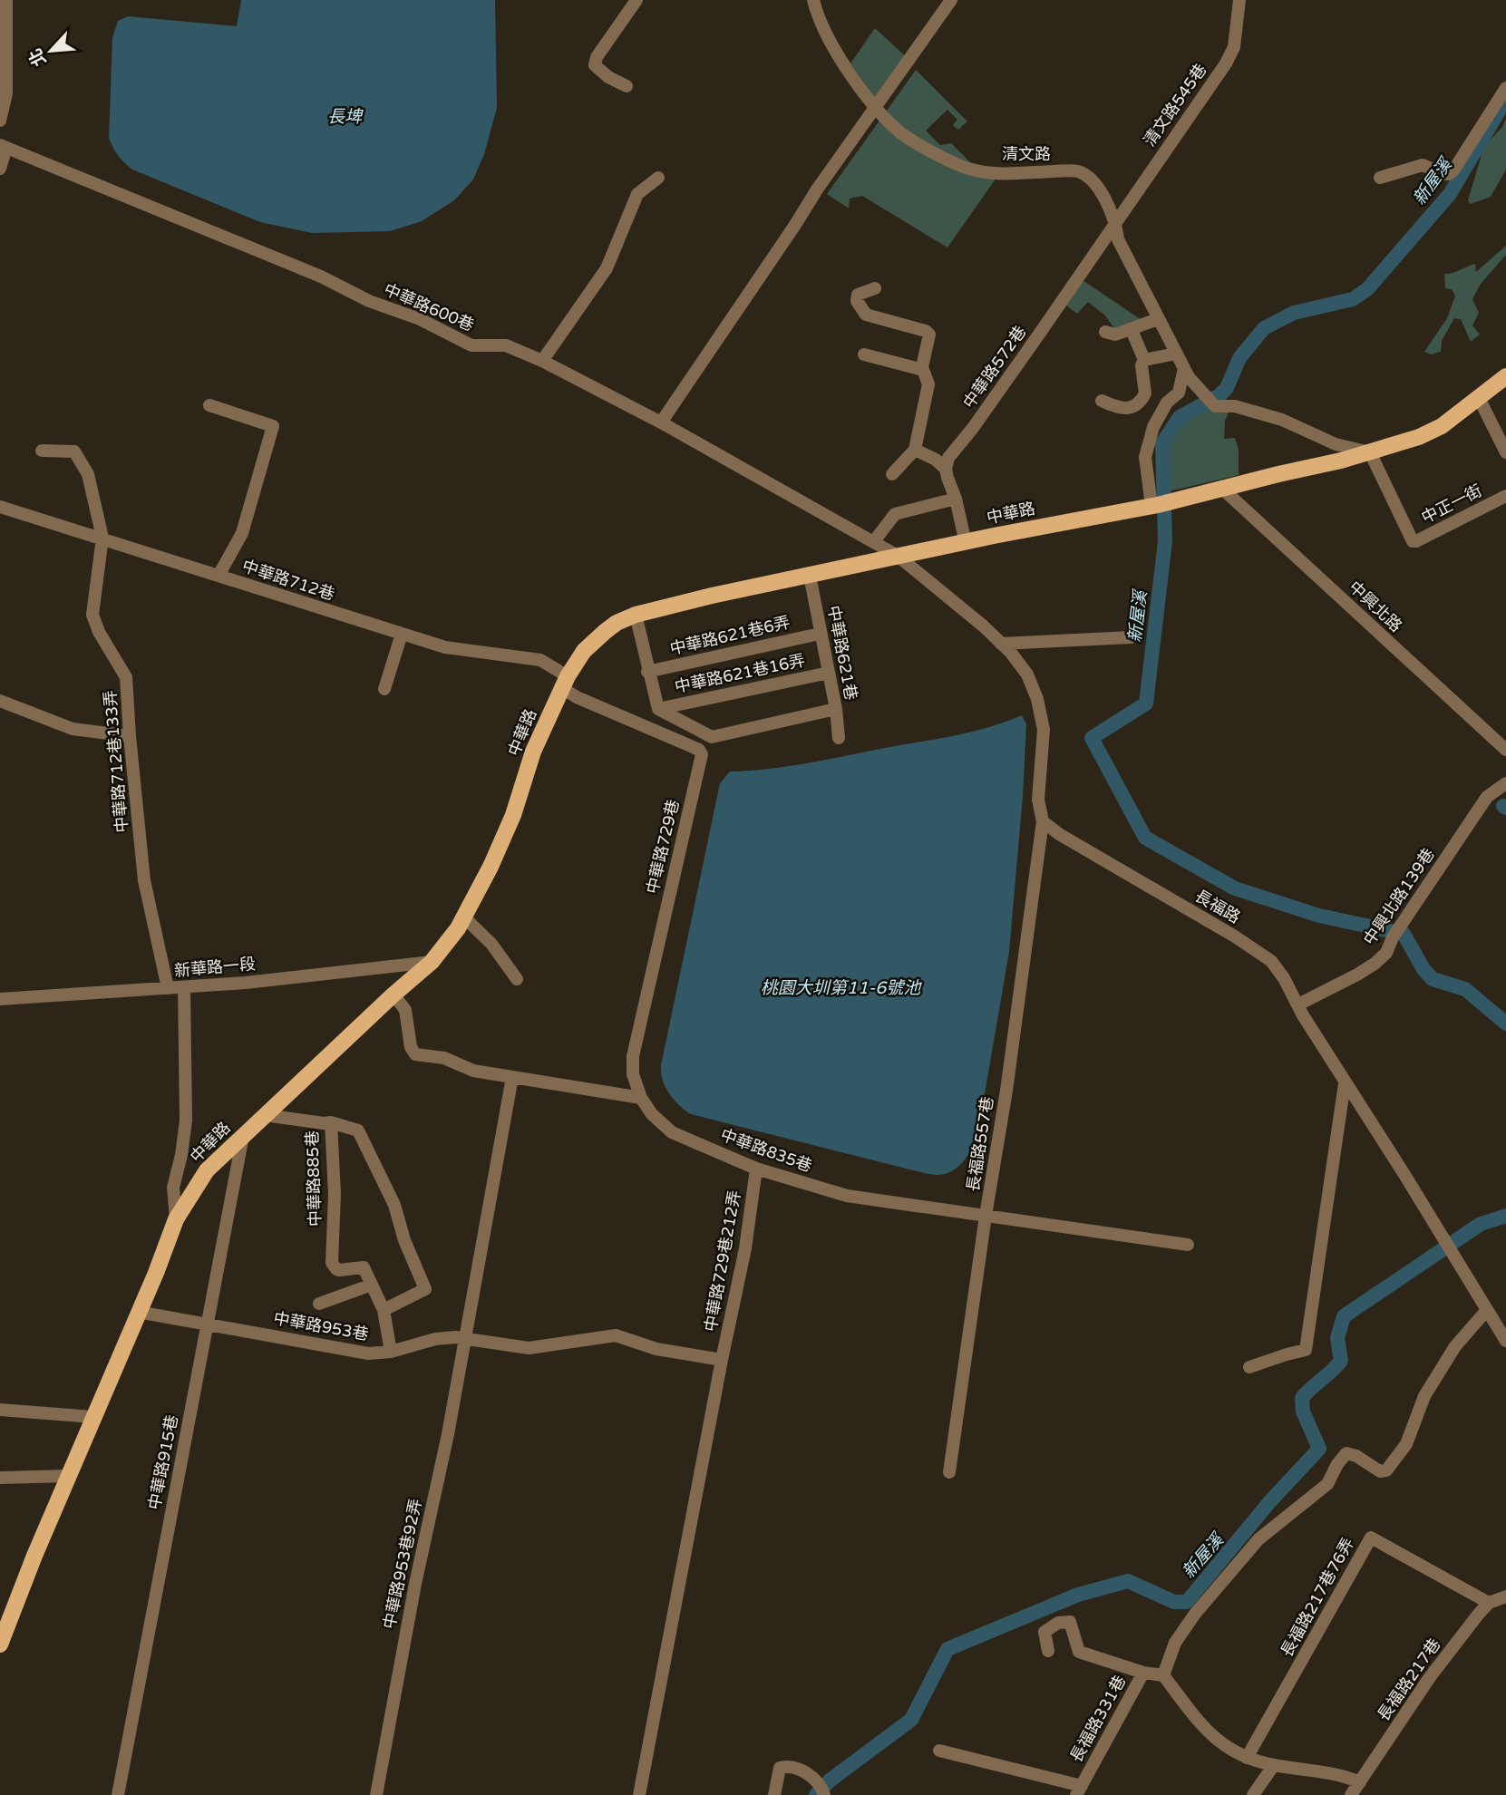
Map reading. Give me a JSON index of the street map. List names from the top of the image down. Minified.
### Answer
{"streets":{"main road":["中華路"],"street":["清文路545巷","清文路","中華路600巷","中華路572巷","中正一街","中華路712巷","中興北路","中華路621巷6弄","中華路621巷","中華路621巷16弄","中華路712巷133弄","中華路729巷","中興北路139巷","長福路","新華路一段","長福路557巷","中華路835巷","中華路885巷","中華路729巷212弄","中華路953巷","中華路915巷","中華路953巷92弄","長福路217巷76弄","長福路217巷","長福路331巷"]},"crossings":[["清文路545巷","清文路"],["清文路545巷","中華路572巷"],["清文路","中華路572巷"],["清文路","中正一街"],["清文路","中華路"],["中華路600巷","中華路"],["中正一街","中華路"],["中華路","中華路712巷"],["中華路","中興北路"],["中華路","中華路621巷"],["中華路","中華路729巷"],["中華路","新華路一段"],["中華路","中華路885巷"],["中華路","中華路953巷"],["中華路","中華路915巷"],["中華路712巷","中華路712巷133弄"],["中華路712巷","中華路729巷"],["中華路621巷6弄","中華路621巷"],["中華路621巷","中華路621巷16弄"],["中華路712巷133弄","新華路一段"],["中華路729巷","中華路835巷"],["中興北路139巷","長福路"],["長福路","長福路557巷"],["長福路557巷","中華路835巷"],["中華路835巷","中華路729巷212弄"],["中華路729巷212弄","中華路953巷"],["中華路953巷","中華路915巷"],["中華路953巷","中華路953巷92弄"],["長福路217巷76弄","長福路217巷"]],"water":["長埤","新屋溪","桃園大圳第11-6號池"],"north":"bottom left"}
